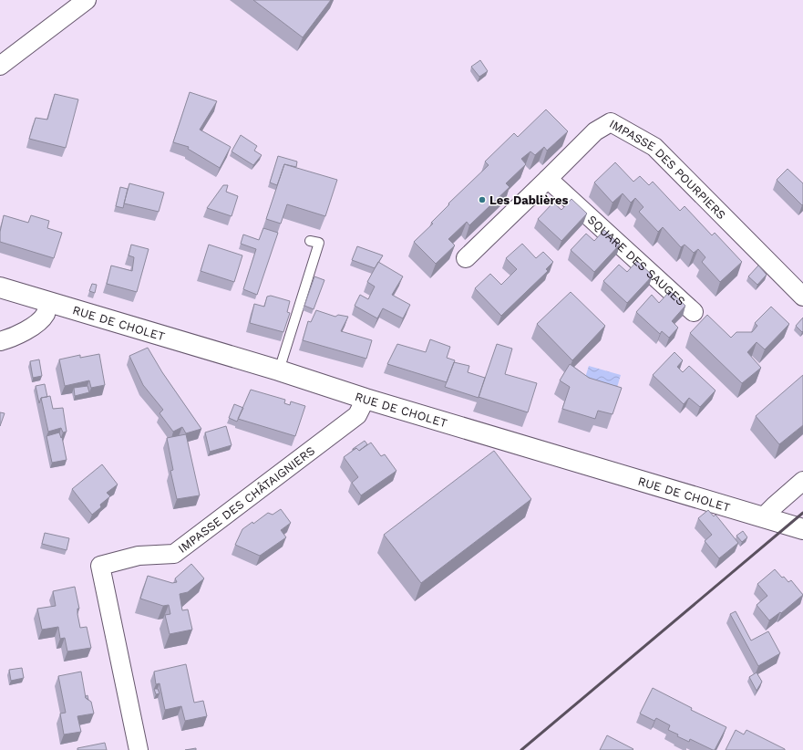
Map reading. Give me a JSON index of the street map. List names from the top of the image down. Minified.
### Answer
{"streets":{"main road":["RUE DE CHOLET"],"street":["IMPASSE DES POURPIERS","SQUARE DES SAUGES","IMPASSE DES CHÂTAIGNIERS"]},"crossings":[["IMPASSE DES POURPIERS","SQUARE DES SAUGES"],["RUE DE CHOLET","IMPASSE DES CHÂTAIGNIERS"]],"places":["Les Dablières"]}
